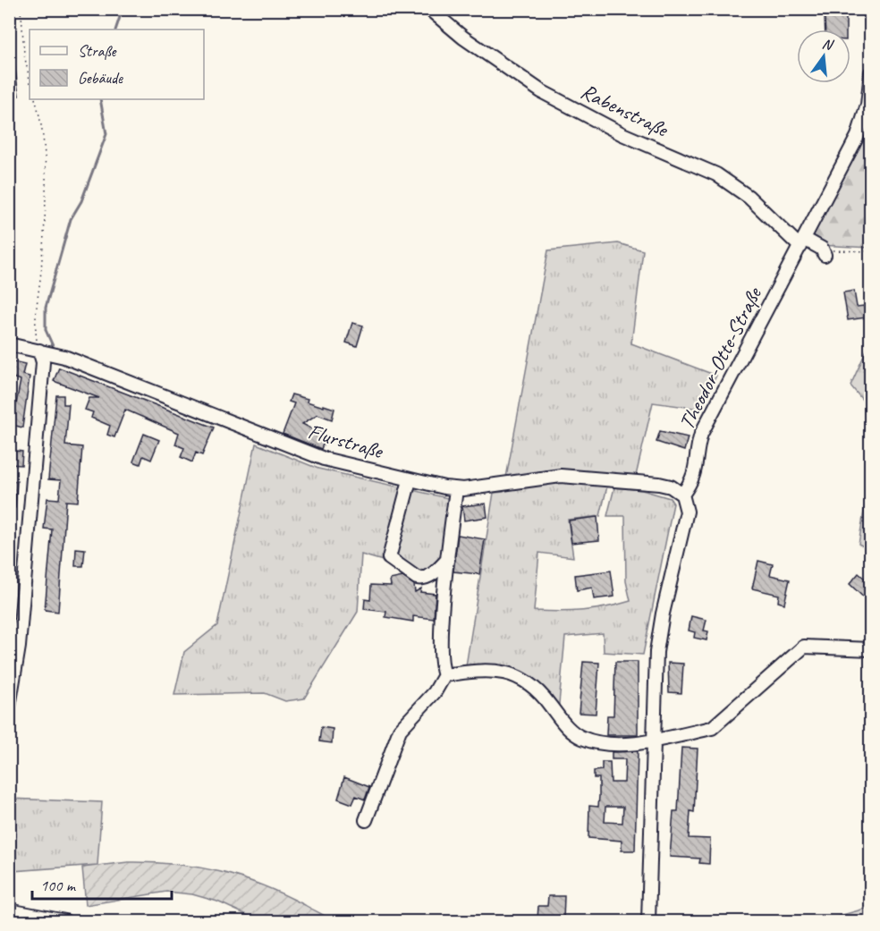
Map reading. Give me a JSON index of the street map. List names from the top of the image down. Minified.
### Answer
{"streets":{"street":["Rabenstraße","Theodor-Otte-Straße","Flurstraße"]},"crossings":[["Rabenstraße","Theodor-Otte-Straße"],["Theodor-Otte-Straße","Flurstraße"]],"legend":["Straße","Gebäude"],"scale_bar":"100 m","north":"top"}
